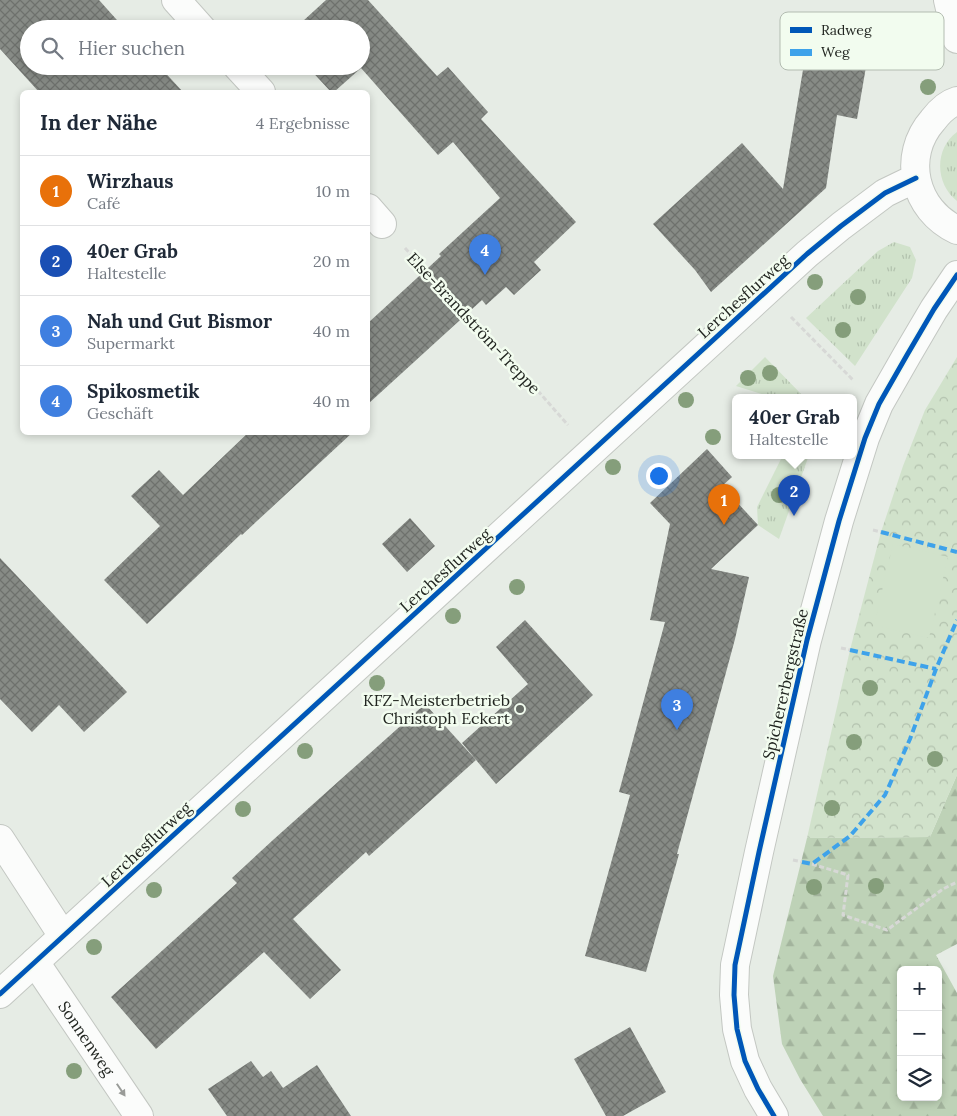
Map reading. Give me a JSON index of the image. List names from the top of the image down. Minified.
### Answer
{"streets":{"street":["Lerchesflurweg","Spichererbergstraße","Sonnenweg"],"path":["Else-Brandström-Treppe"]},"crossings":[["Lerchesflurweg","Sonnenweg"]],"one_way":["Sonnenweg"],"places":["KFZ-Meisterbetrieb Christoph Eckert"],"legend":["Radweg","Weg"],"page":{"search":"Hier suchen","heading":["In der Nähe","4 Ergebnisse"],"list":[{"mark":"1","name":"Wirzhaus","note":"Café","value":"10 m"},{"mark":"2","name":"40er Grab","note":"Haltestelle","value":"20 m"},{"mark":"3","name":"Nah und Gut Bismor","note":"Supermarkt","value":"40 m"},{"mark":"4","name":"Spikosmetik","note":"Geschäft","value":"40 m"}],"pins":["4","2","1","3"],"popup":["40er Grab","Haltestelle"],"map_buttons":["+","−"]}}
